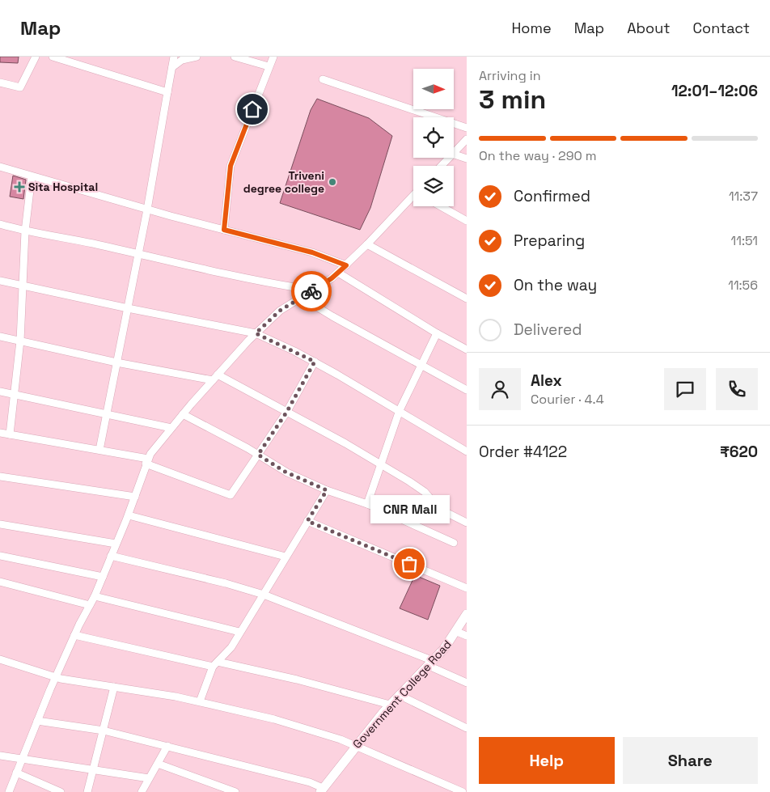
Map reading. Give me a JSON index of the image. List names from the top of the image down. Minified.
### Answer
{"streets":{"main road":["Government College Road"]},"places":{"other":["Triveni degree college","CNR Mall"],"health":["Sita Hospital"]},"north":"right","page":{"header":"Map","nav":["Home","Map","About","Contact"],"heading":["3 min","Arriving in","12:01–12:06"],"panel":["Alex","Courier · 4.4","Order #4122","₹620"],"bar":"On the way · 290 m","list":[["Confirmed","11:37"],["Preparing","11:51"],["On the way","11:56"],"Delivered"],"bubble":"CNR Mall","buttons":["Help","Share"]}}
